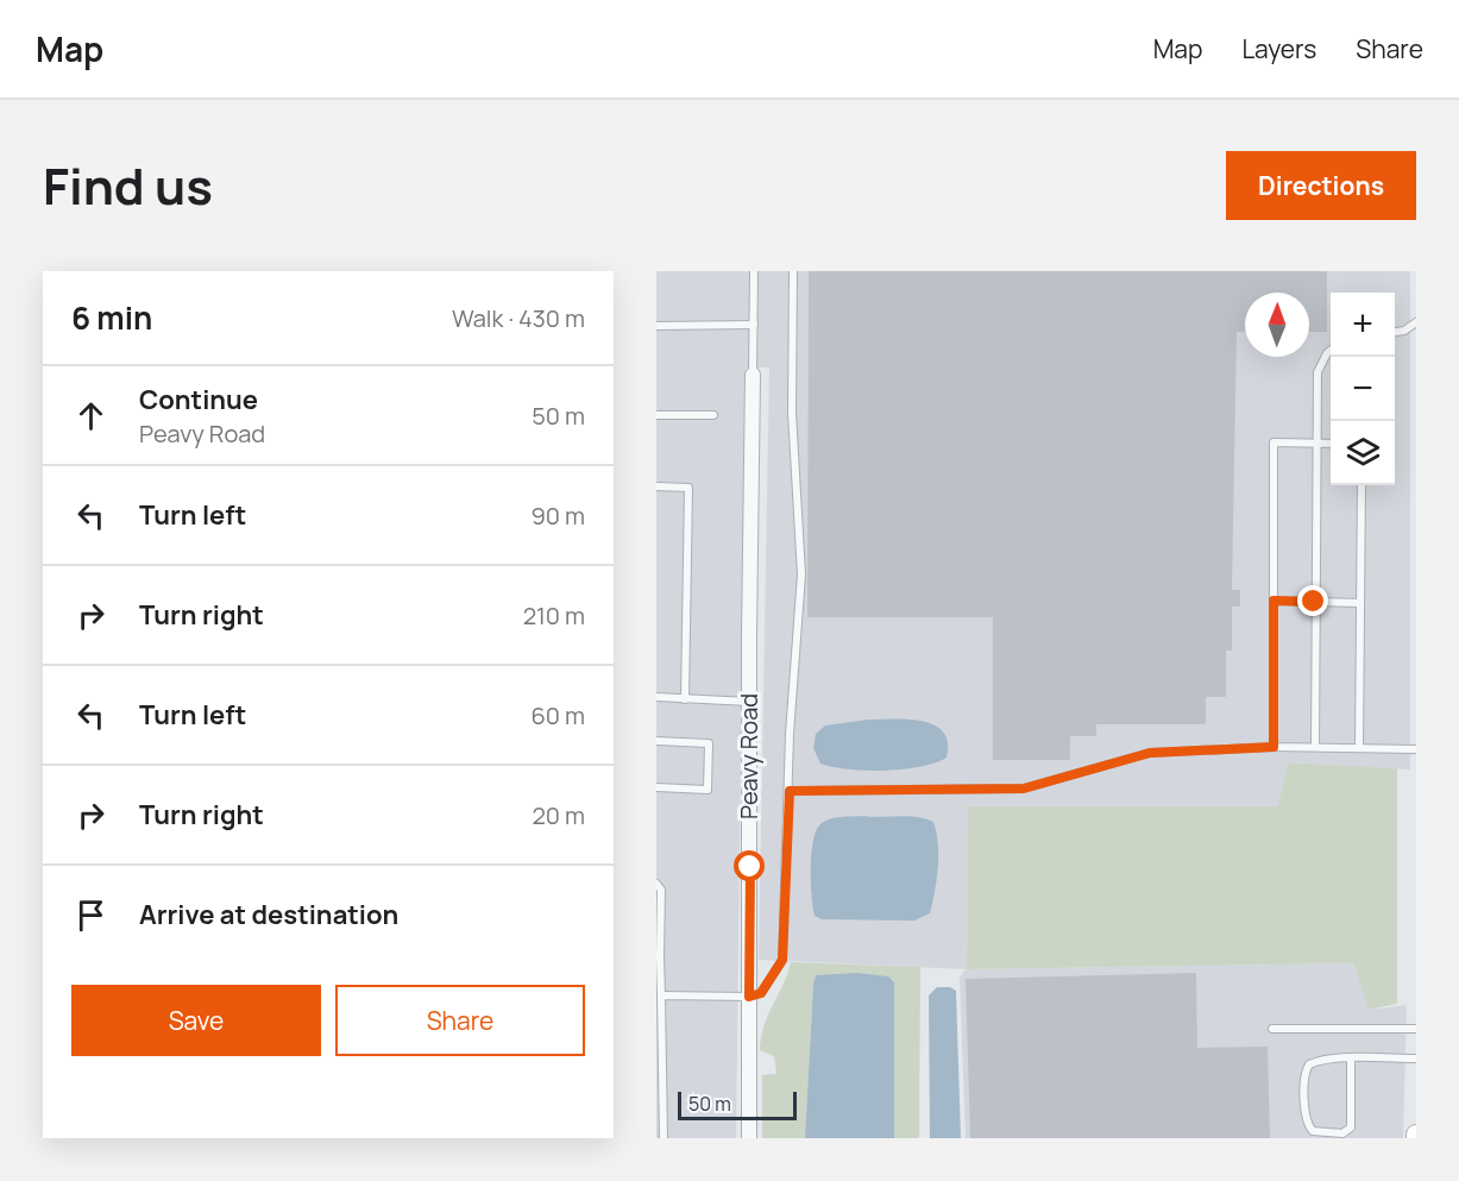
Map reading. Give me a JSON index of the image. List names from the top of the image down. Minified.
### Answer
{"streets":{"street":["Peavy Road"]},"scale_bar":"50 m","north":"top","page":{"header":"Map","nav":["Map","Layers","Share"],"title":"Find us","buttons":["Directions",["Save","Share"]],"heading":["6 min","Walk · 430 m"],"map_buttons":["+","−"],"list":[["Continue","Peavy Road","50 m"],["Turn left","90 m"],["Turn right","210 m"],["Turn left","60 m"],["Turn right","20 m"],"Arrive at destination"],"scale":"50 m"}}
